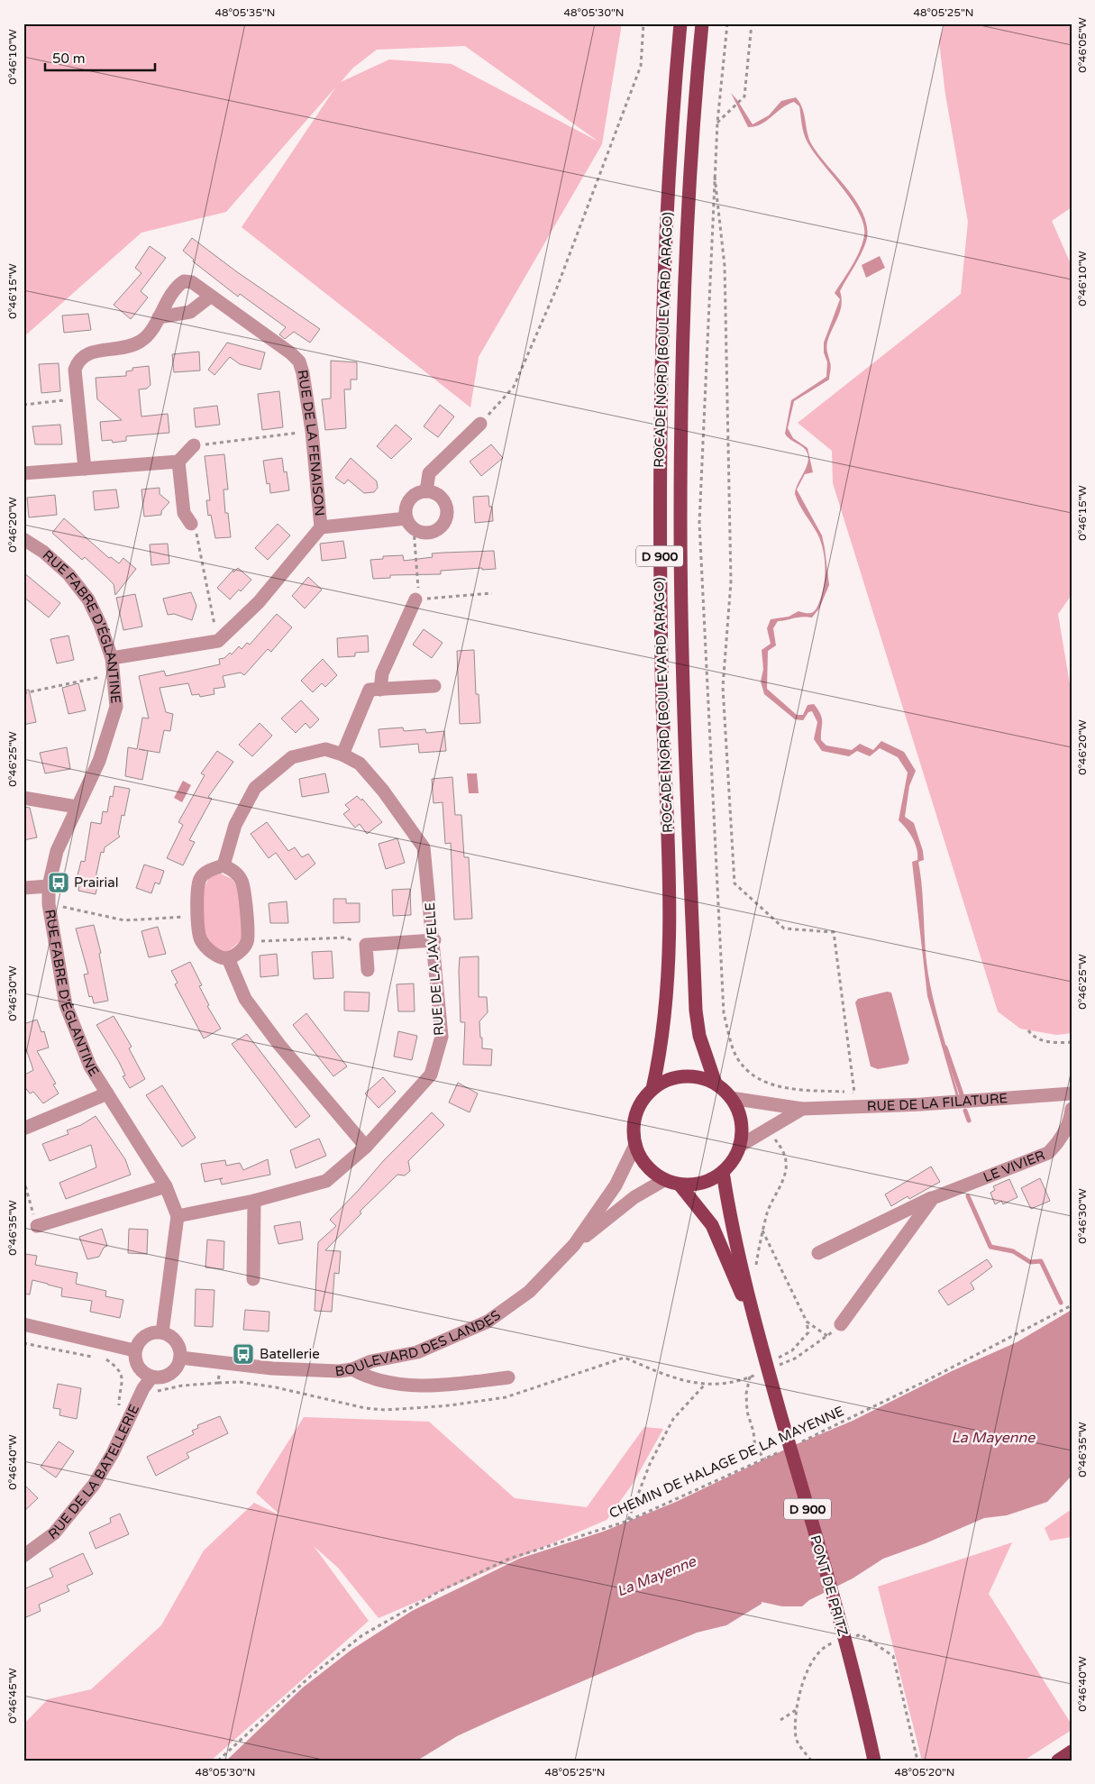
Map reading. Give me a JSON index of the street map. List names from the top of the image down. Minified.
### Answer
{"streets":{"main road":["ROCADE NORD (BOULEVARD ARAGO)","D 900","PONT DE PRITZ"],"street":["RUE DE LA FENAISON","RUE FABRE D'ÉGLANTINE","RUE DE LA JAVELLE","RUE DE LA FILATURE","LE VIVIER","BOULEVARD DES LANDES","RUE DE LA BATELLERIE"],"path":["CHEMIN DE HALAGE DE LA MAYENNE"]},"crossings":[["ROCADE NORD (BOULEVARD ARAGO)","RUE DE LA FILATURE"],["ROCADE NORD (BOULEVARD ARAGO)","BOULEVARD DES LANDES"],["ROCADE NORD (BOULEVARD ARAGO)","PONT DE PRITZ"],["RUE FABRE D'ÉGLANTINE","RUE DE LA JAVELLE"],["RUE FABRE D'ÉGLANTINE","BOULEVARD DES LANDES"],["RUE FABRE D'ÉGLANTINE","RUE DE LA BATELLERIE"],["RUE DE LA FILATURE","BOULEVARD DES LANDES"],["RUE DE LA FILATURE","PONT DE PRITZ"],["BOULEVARD DES LANDES","RUE DE LA BATELLERIE"],["BOULEVARD DES LANDES","PONT DE PRITZ"]],"water":["La Mayenne"],"places":{"bus stop":["Prairial","Batellerie"]},"scale_bar":"50 m","coordinates":["48°05'35\"N","48°05'30\"N","48°05'25\"N","0°46'05\"W","0°46'10\"W","0°46'15\"W","0°46'20\"W","0°46'25\"W","0°46'30\"W","0°46'35\"W","0°46'40\"W","0°46'45\"W","48°05'20\"N"]}
